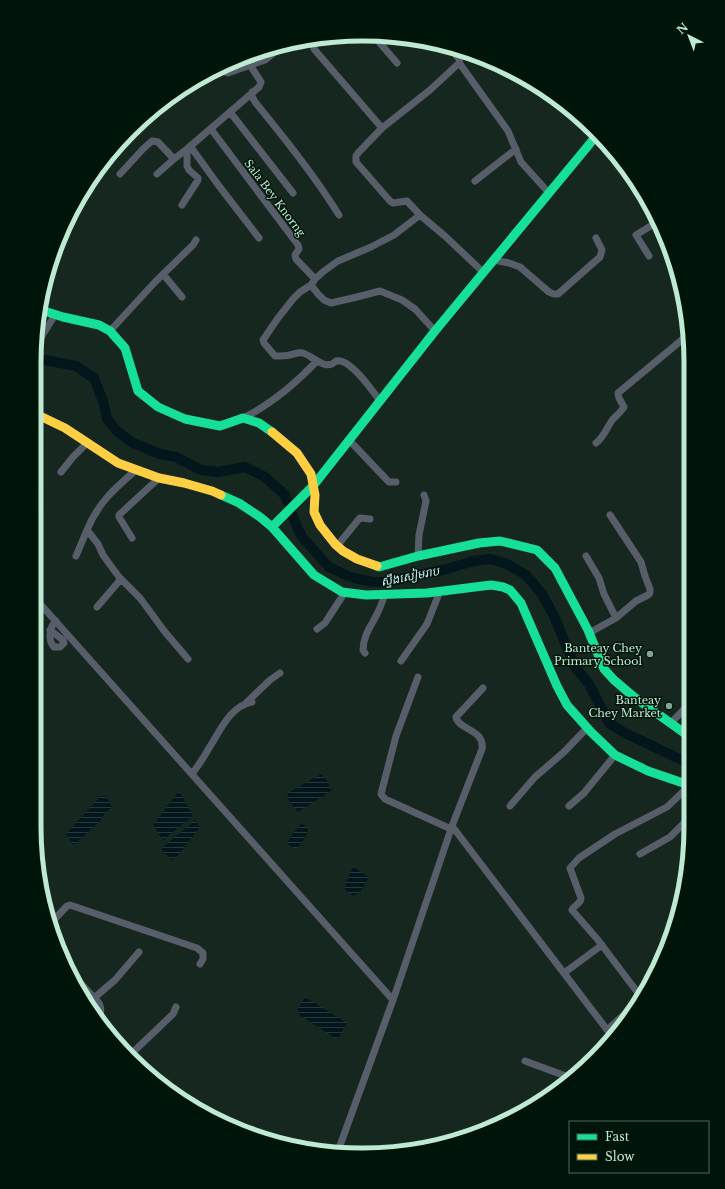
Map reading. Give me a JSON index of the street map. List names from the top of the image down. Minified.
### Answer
{"streets":{"street":["Sala Bey Knorng"]},"water":["ស្ទឹងសៀមរាប"],"places":["Banteay Chey Primary School","Banteay Chey Market"],"legend":["Fast","Slow"],"north":"top left"}
